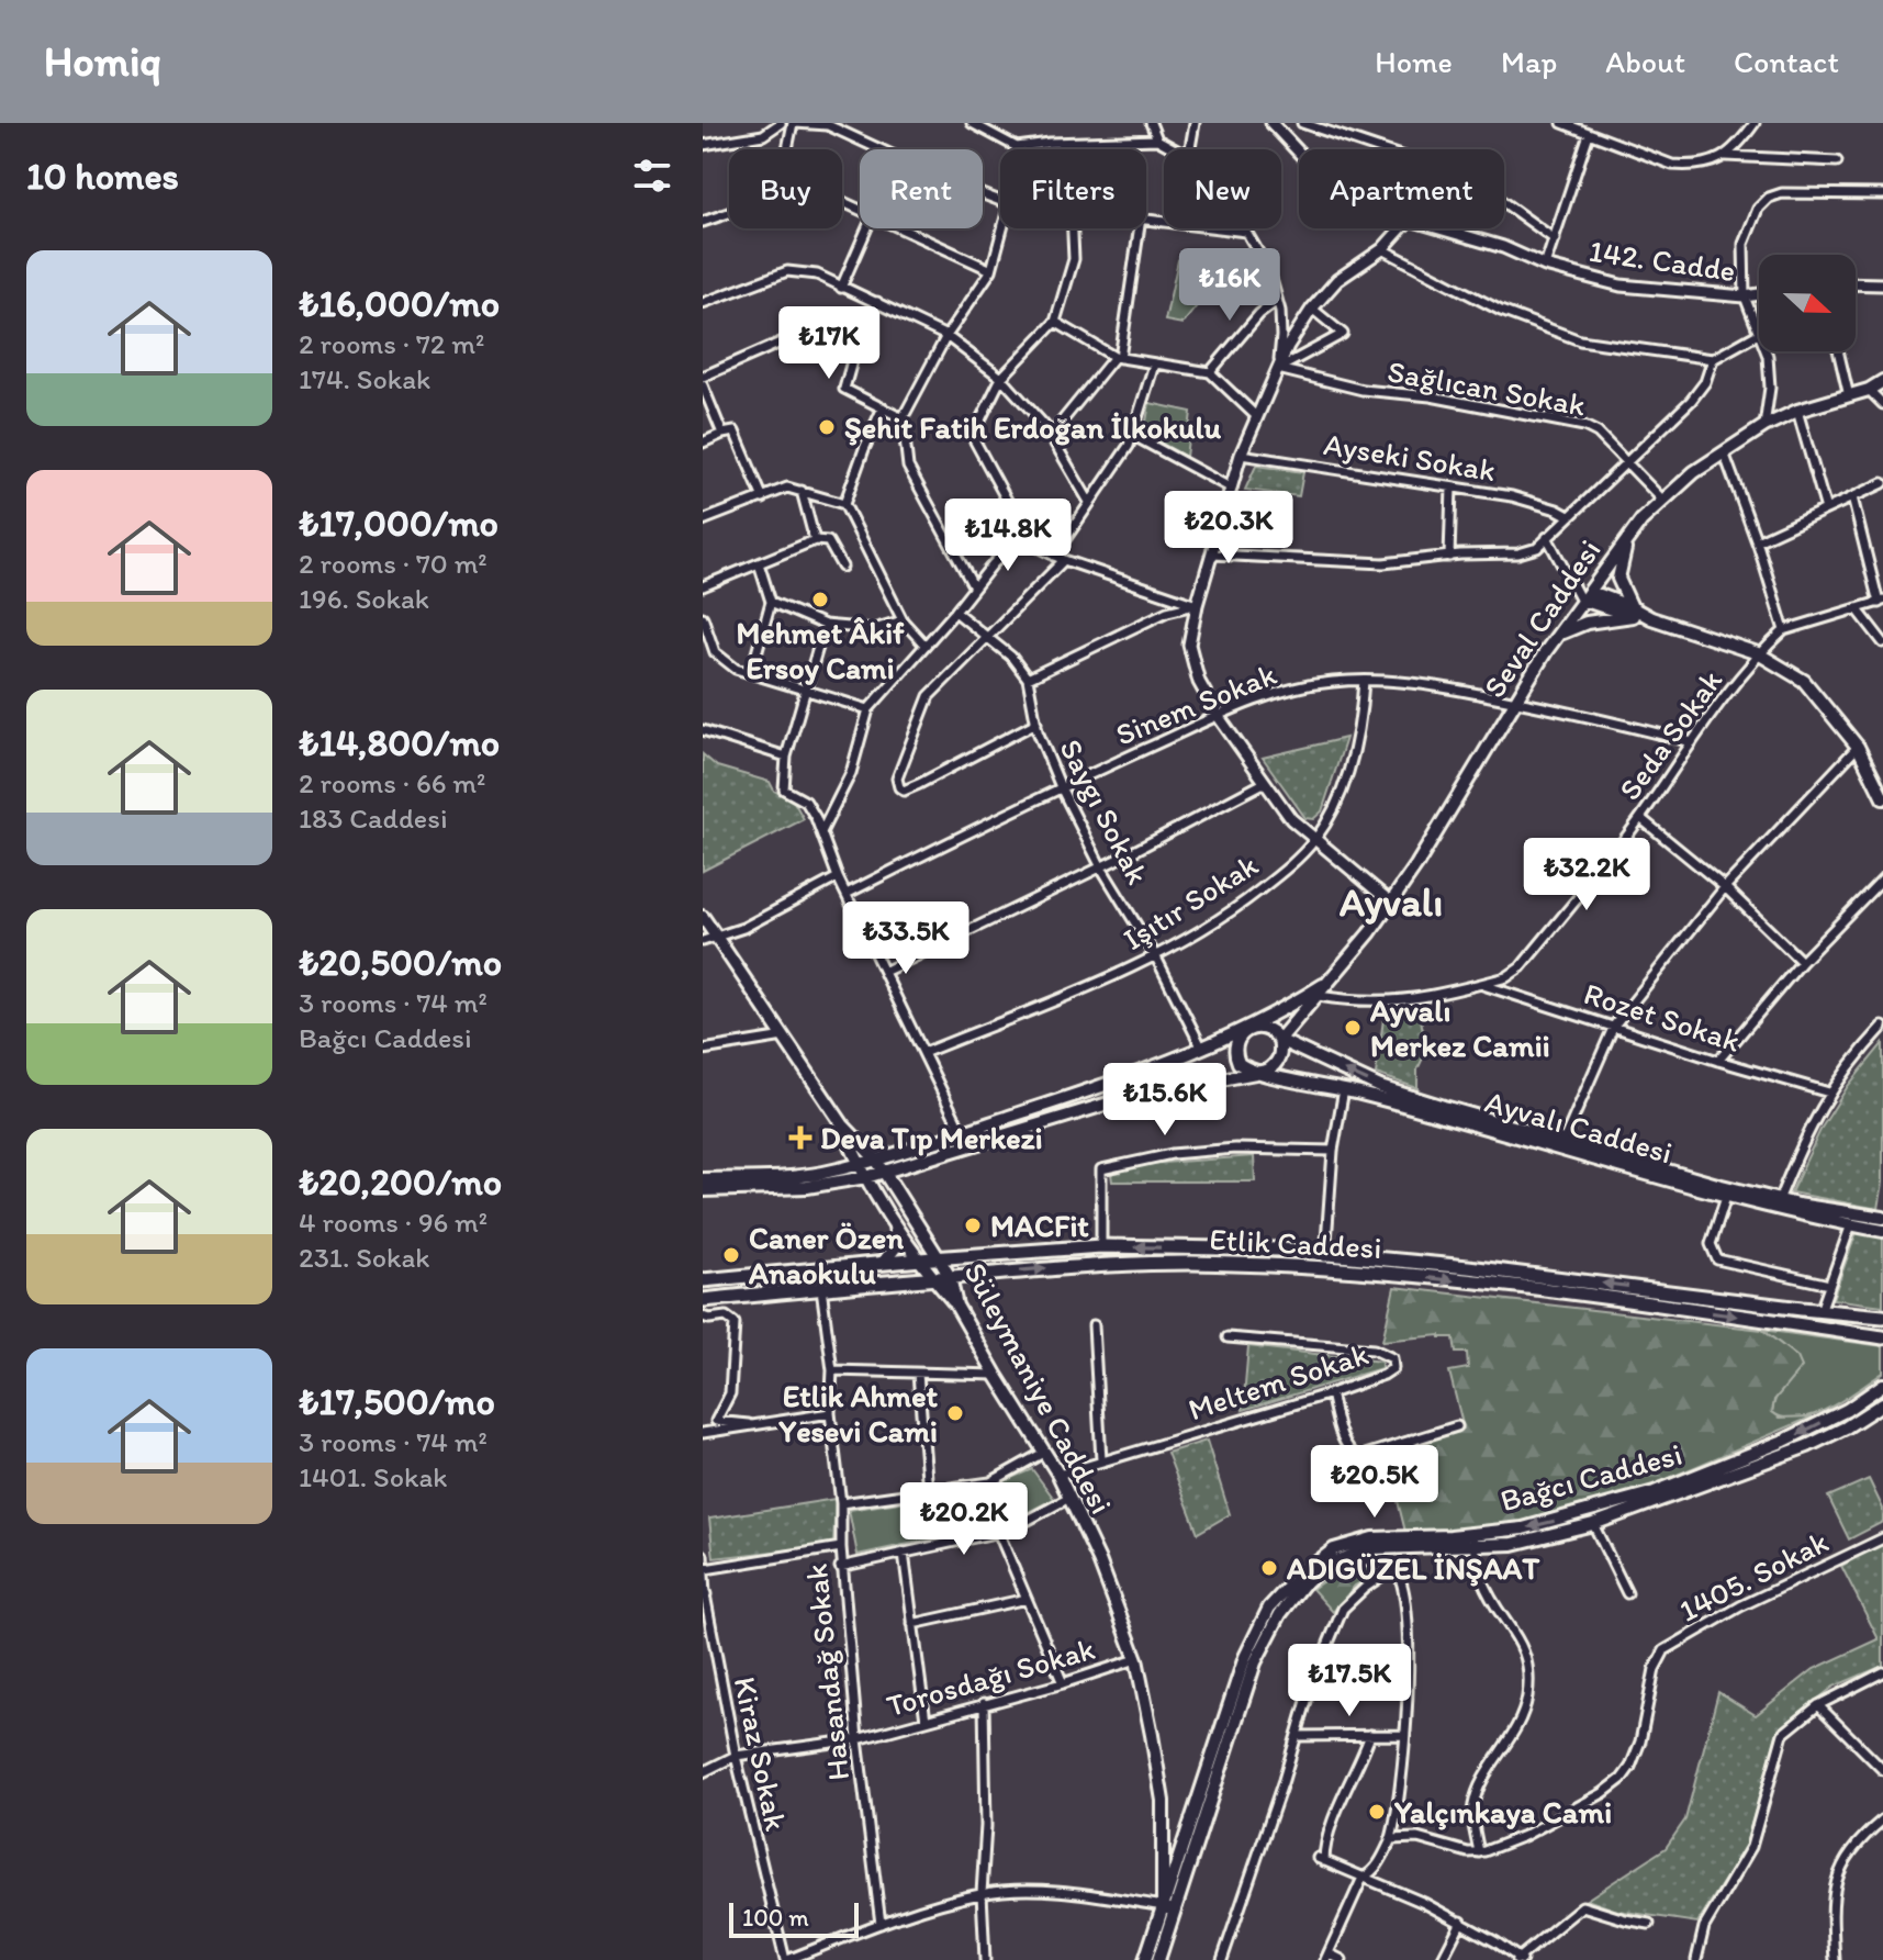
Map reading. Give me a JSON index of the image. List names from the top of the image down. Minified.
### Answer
{"streets":{"main road":["Seval Caddesi","Ayvalı Caddesi","Etlik Caddesi","Süleymaniye Caddesi","Bağcı Caddesi"],"street":["142. Cadde","Sağlıcan Sokak","Ayseki Sokak","Sinem Sokak","Seda Sokak","Saygı Sokak","Işıtır Sokak","Rozet Sokak","Meltem Sokak","1405. Sokak","Hasandağ Sokak","Torosdağı Sokak","Kiraz Sokak"]},"crossings":[["Sağlıcan Sokak","Seval Caddesi"],["Seval Caddesi","Sinem Sokak"],["Seval Caddesi","Seda Sokak"],["Seval Caddesi","Ayvalı Caddesi"],["Sinem Sokak","Seda Sokak"],["Sinem Sokak","Saygı Sokak"],["Sinem Sokak","Işıtır Sokak"],["Seda Sokak","Rozet Sokak"],["Saygı Sokak","Işıtır Sokak"],["Ayvalı Caddesi","Süleymaniye Caddesi"],["Etlik Caddesi","Süleymaniye Caddesi"],["Meltem Sokak","Süleymaniye Caddesi"],["Süleymaniye Caddesi","Bağcı Caddesi"],["Süleymaniye Caddesi","Torosdağı Sokak"],["Hasandağ Sokak","Torosdağı Sokak"],["Hasandağ Sokak","Kiraz Sokak"],["Torosdağı Sokak","Kiraz Sokak"]],"districts":["Ayvalı"],"places":{"other":["Şehit Fatih Erdoğan İlkokulu","Mehmet Âkif Ersoy Cami","Ayvalı Merkez Camii","MACFit","Caner Özen Anaokulu","Etlik Ahmet Yesevi Cami","ADIGÜZEL İNŞAAT","Yalçınkaya Cami"],"health":["Deva Tıp Merkezi"]},"scale_bar":"100 m","north":"right","page":{"header":"Homiq","nav":["Home","Map","About","Contact"],"heading":"10 homes","chip":["Buy","Rent","Filters","New","Apartment"],"list":[{"name":"₺16,000/mo","note":"2 rooms · 72 m² · 174. Sokak"},{"name":"₺17,000/mo","note":"2 rooms · 70 m² · 196. Sokak"},{"name":"₺14,800/mo","note":"2 rooms · 66 m² · 183 Caddesi"},{"name":"₺20,500/mo","note":"3 rooms · 74 m² · Bağcı Caddesi"},{"name":"₺20,200/mo","note":"4 rooms · 96 m² · 231. Sokak"},{"name":"₺17,500/mo","note":"3 rooms · 74 m² · 1401. Sokak"}],"price":["₺16K","₺17K","₺20.3K","₺14.8K","₺32.2K","₺33.5K","₺15.6K","₺20.5K","₺20.2K","₺17.5K"],"scale":"100 m"}}
